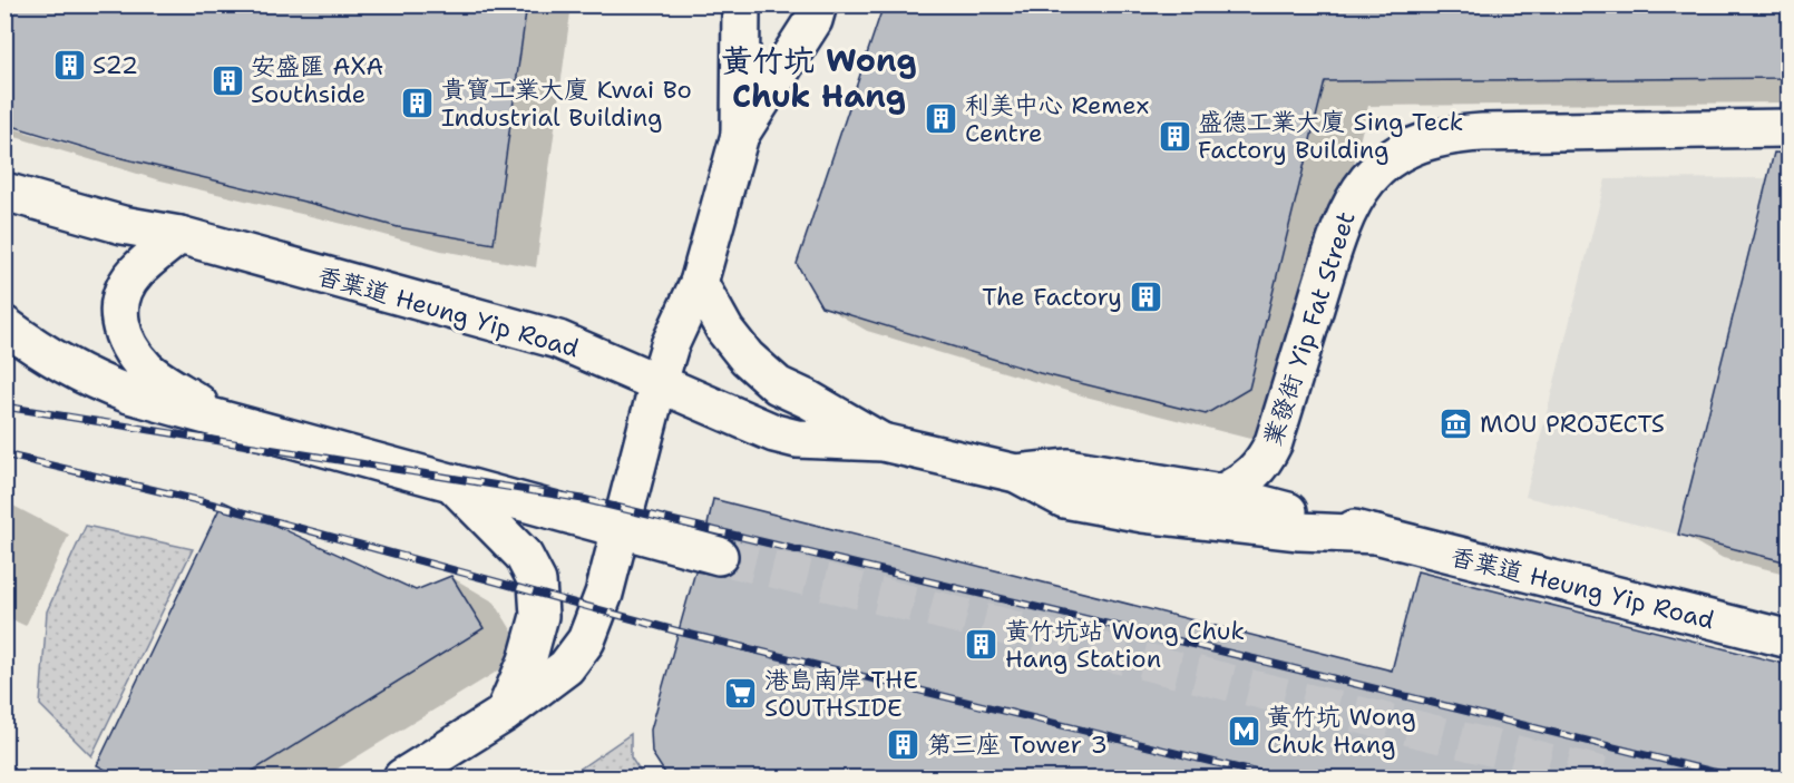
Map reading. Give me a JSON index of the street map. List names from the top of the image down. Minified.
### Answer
{"streets":{"street":["香葉道 Heung Yip Road","業發街 Yip Fat Street"]},"crossings":[["香葉道 Heung Yip Road","業發街 Yip Fat Street"]],"districts":["黃竹坑 Wong Chuk Hang"],"places":{"building":["S22","安盛匯 AXA Southside","貴寶工業大廈 Kwai Bo Industrial Building","利美中心 Remex Centre","盛德工業大廈 Sing Teck Factory Building","The Factory","黃竹坑站 Wong Chuk Hang Station","第三座 Tower 3"],"museum":["MOU PROJECTS"],"supermarket":["港島南岸 THE SOUTHSIDE"],"metro station":["黃竹坑 Wong Chuk Hang"]}}
